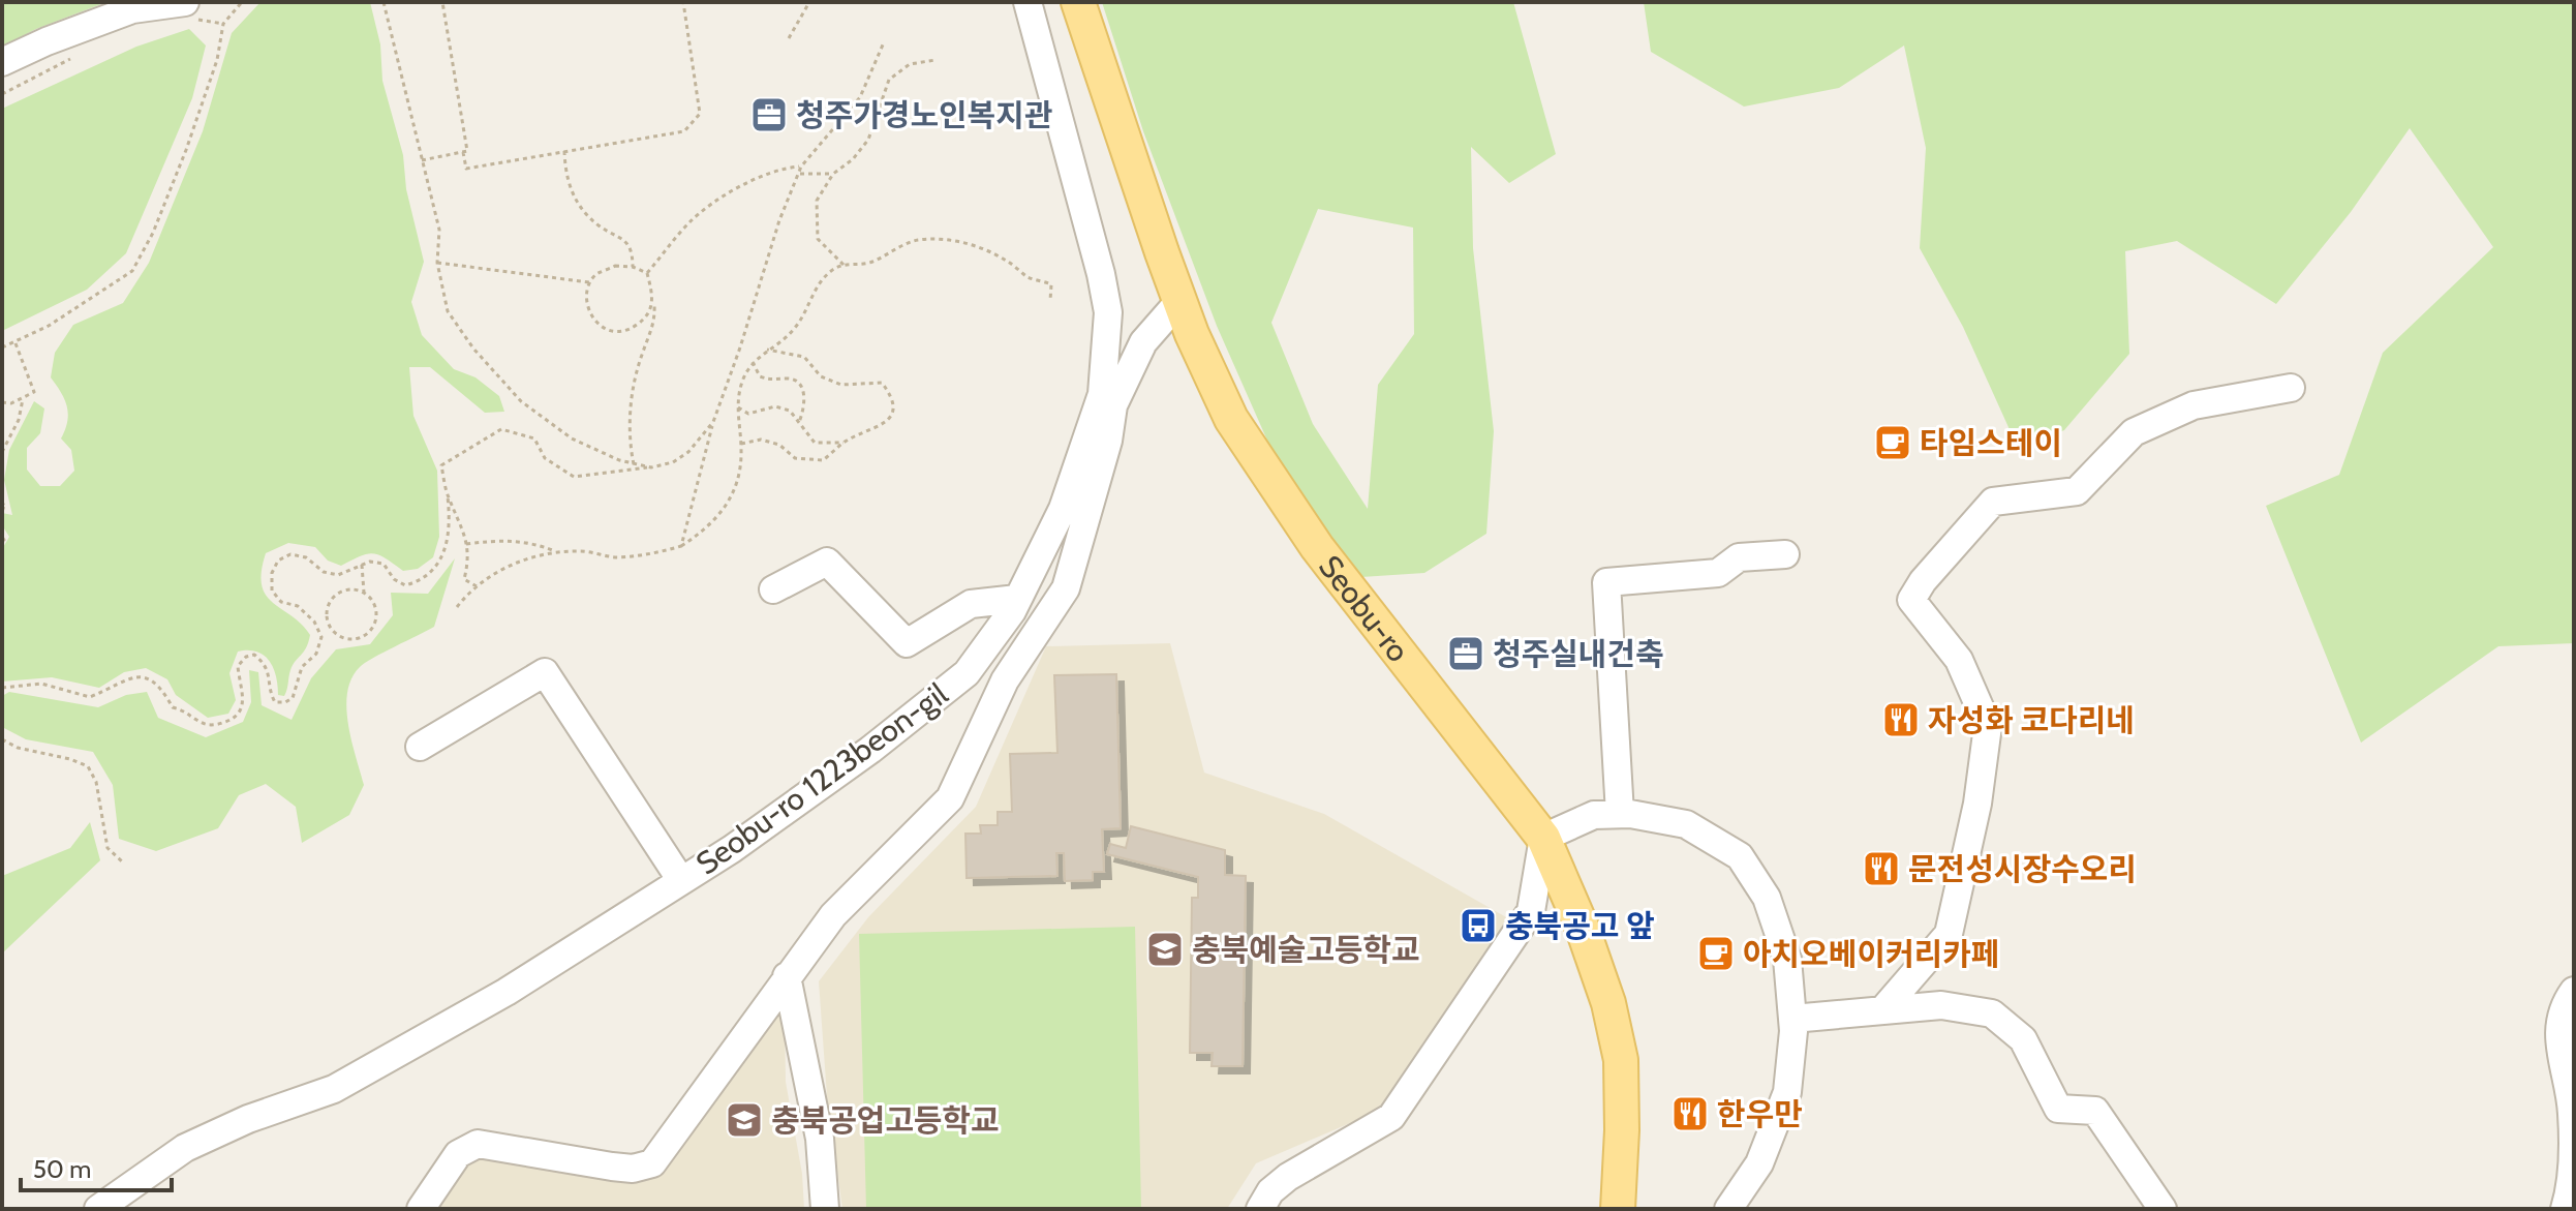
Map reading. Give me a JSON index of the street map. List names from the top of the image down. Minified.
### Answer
{"streets":{"main road":["Seobu-ro"],"street":["Seobu-ro 1223beon-gil"]},"places":{"office":["청주가경노인복지관","청주실내건축"],"cafe":["타임스테이","아치오베이커리카페"],"restaurant":["자성화 코다리네","문전성시장수오리","한우만"],"bus stop":["충북공고 앞"],"school or university":["충북예술고등학교","충북공업고등학교"]},"scale_bar":"50 m"}
